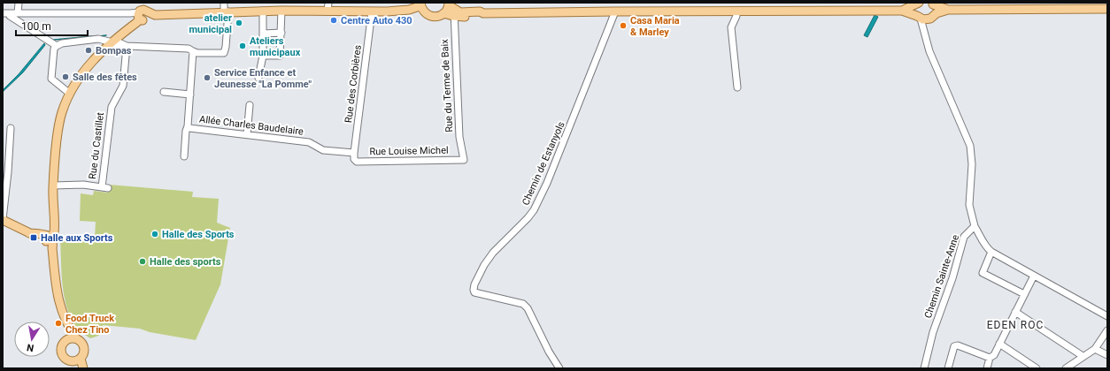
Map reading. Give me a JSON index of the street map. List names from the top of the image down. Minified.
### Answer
{"streets":{"street":["Rue des Corbières","Rue du Terme de Baix","Allée Charles Baudelaire","Rue du Castillet","Rue Louise Michel","Chemin de Estanyols","Chemin Sainte-Anne"]},"crossings":[["Rue des Corbières","Allée Charles Baudelaire"],["Rue des Corbières","Rue Louise Michel"],["Rue du Terme de Baix","Rue Louise Michel"],["Allée Charles Baudelaire","Rue Louise Michel"]],"districts":["EDEN ROC"],"places":{"other":["Centre Auto 430","atelier municipal","Casa Maria & Marley","Ateliers municipaux","Bompas","Salle des fêtes","Service Enfance et Jeunesse \"La Pomme\"","Halle des Sports","Halle des sports","Food Truck Chez Tino"],"transit":["Halle aux Sports"]},"scale_bar":"100 m","north":"bottom"}
